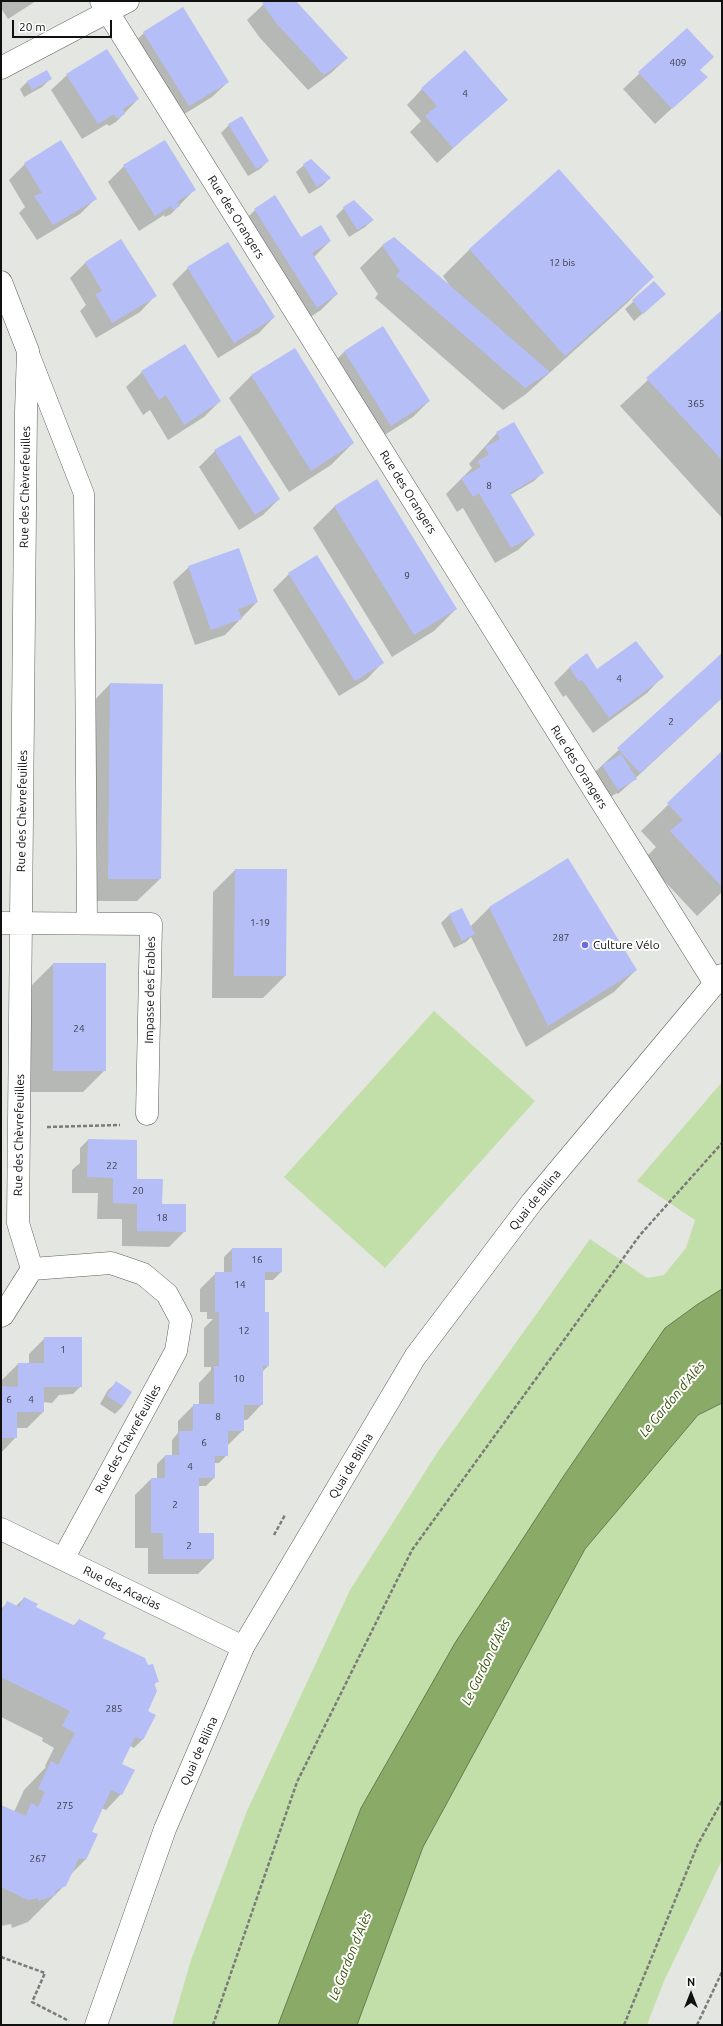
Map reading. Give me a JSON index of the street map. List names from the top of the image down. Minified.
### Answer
{"streets":{"street":["Rue des Orangers","Rue des Chèvrefeuilles","Impasse des Érables","Quai de Bilina","Rue des Acacias"]},"crossings":[["Rue des Orangers","Quai de Bilina"],["Rue des Chèvrefeuilles","Impasse des Érables"],["Rue des Chèvrefeuilles","Rue des Acacias"],["Quai de Bilina","Rue des Acacias"]],"water":["Le Gardon d'Alès"],"places":["Culture Vélo"],"house_numbers":["409","4","12 bis","365","8","9","4","2","1-19","287","24","22","20","18","16","14","12","1","10","6","4","8","6","4","2","2","285","275","267"],"scale_bar":"20 m","north":"top"}
